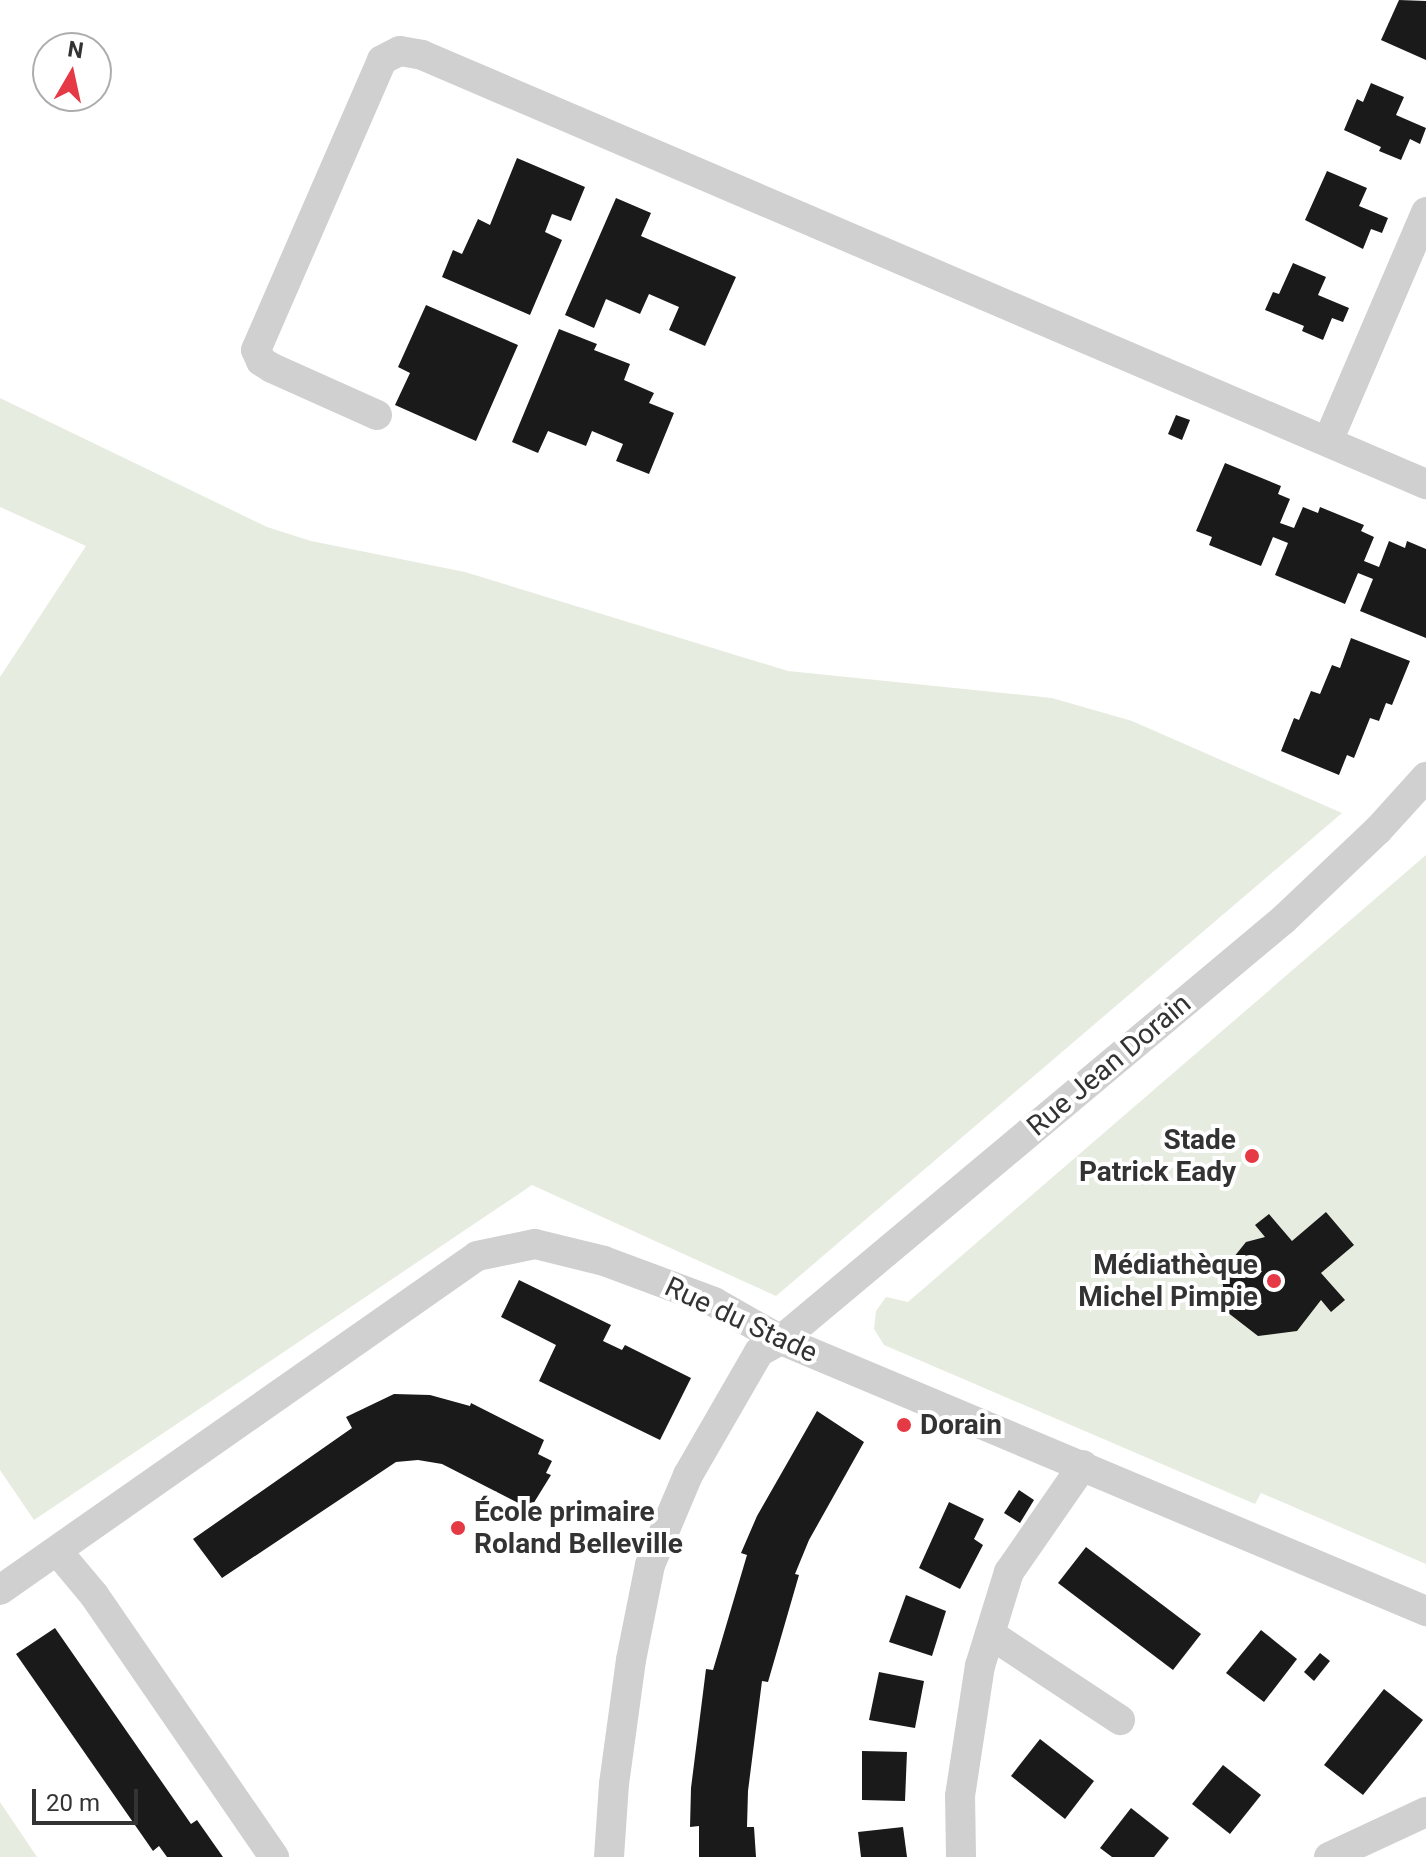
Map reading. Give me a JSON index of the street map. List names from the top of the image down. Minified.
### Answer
{"streets":{"street":["Rue Jean Dorain","Rue du Stade"]},"crossings":[["Rue Jean Dorain","Rue du Stade"]],"places":["Stade Patrick Eady","Médiathèque Michel Pimpie","Dorain","École primaire Roland Belleville"],"scale_bar":"20 m","north":"top"}
